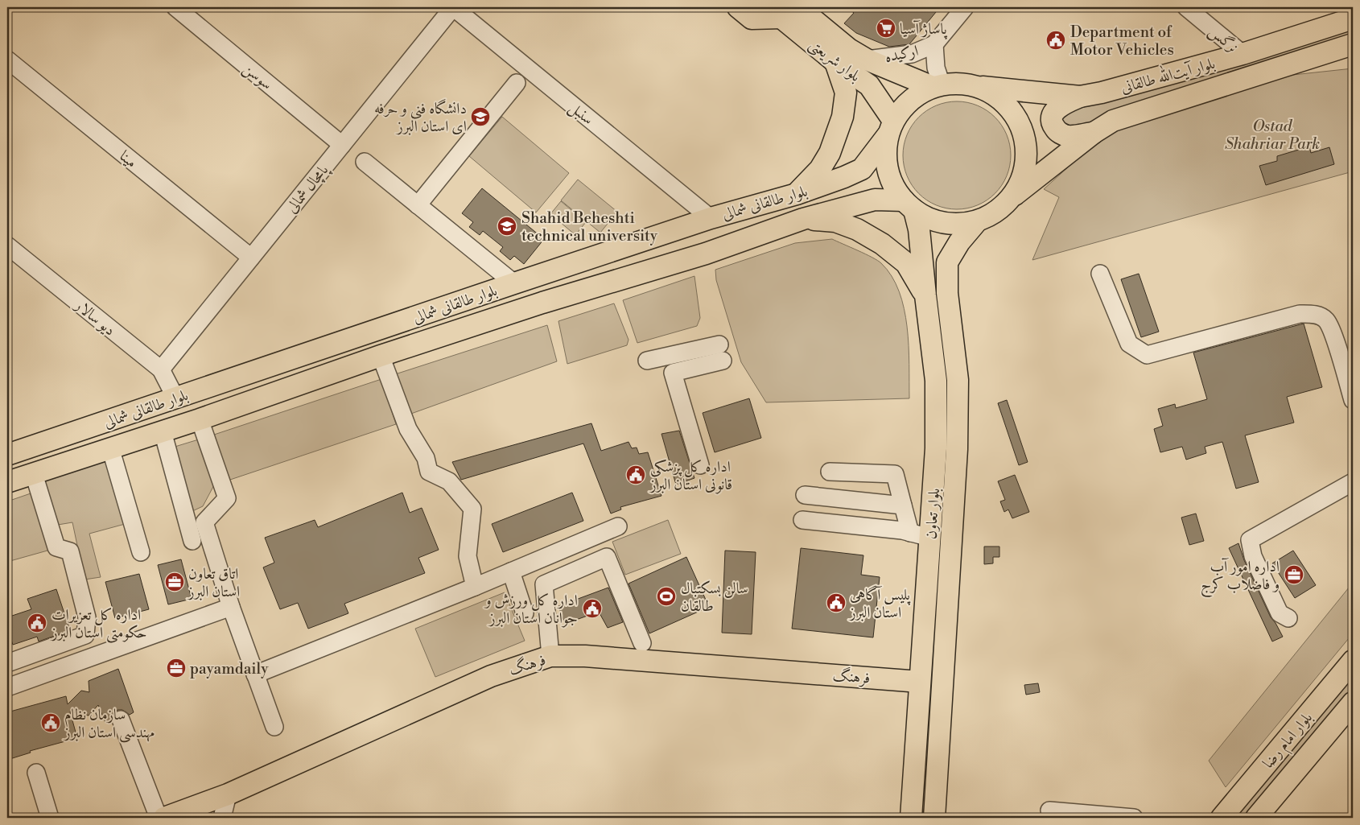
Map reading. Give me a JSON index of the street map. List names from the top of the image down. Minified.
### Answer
{"streets":{"main road":["بلوار شریعتی","بلوار آیت‌الله طالقانی","بلوار طالقانی شمالی","بلوار تعاون","فرهنگ","بلوار امام رضا"],"street":["نرگس","ارکیده","سوسن","سنبل","مینا","پامچال شمالی","دیو سالار"]},"crossings":[["نرگس","بلوار آیت‌الله طالقانی"],["ارکیده","بلوار شریعتی"],["ارکیده","بلوار آیت‌الله طالقانی"],["ارکیده","بلوار طالقانی شمالی"],["ارکیده","بلوار تعاون"],["بلوار شریعتی","بلوار آیت‌الله طالقانی"],["بلوار شریعتی","بلوار طالقانی شمالی"],["بلوار شریعتی","بلوار تعاون"],["بلوار آیت‌الله طالقانی","بلوار طالقانی شمالی"],["بلوار آیت‌الله طالقانی","بلوار تعاون"],["سوسن","پامچال شمالی"],["سنبل","پامچال شمالی"],["سنبل","بلوار طالقانی شمالی"],["مینا","پامچال شمالی"],["پامچال شمالی","دیو سالار"],["بلوار طالقانی شمالی","دیو سالار"],["بلوار طالقانی شمالی","بلوار تعاون"],["بلوار تعاون","فرهنگ"]],"parks":["Ostad Shahriar Park"],"places":{"supermarket":["پاساژ آسیا"],"public building":["Department of Motor Vehicles","اداره کل پزشکی قانونی استان البرز","پلیس آگاهی استان البرز","اداره کل ورزش و جوانان استان البرز","اداره کل تعزیرات حکومتی استان البرز","سازمان نظام مهندسی استان البرز"],"school or university":["دانشگاه فنی و حرفه ای استان البرز","Shahid Beheshti technical university"],"office":["اداره امور آب و فاضلاب کرج","اتاق تعاون استان البرز","payamdaily"],"sports":["سالن بسکتبال طالقان"]}}
